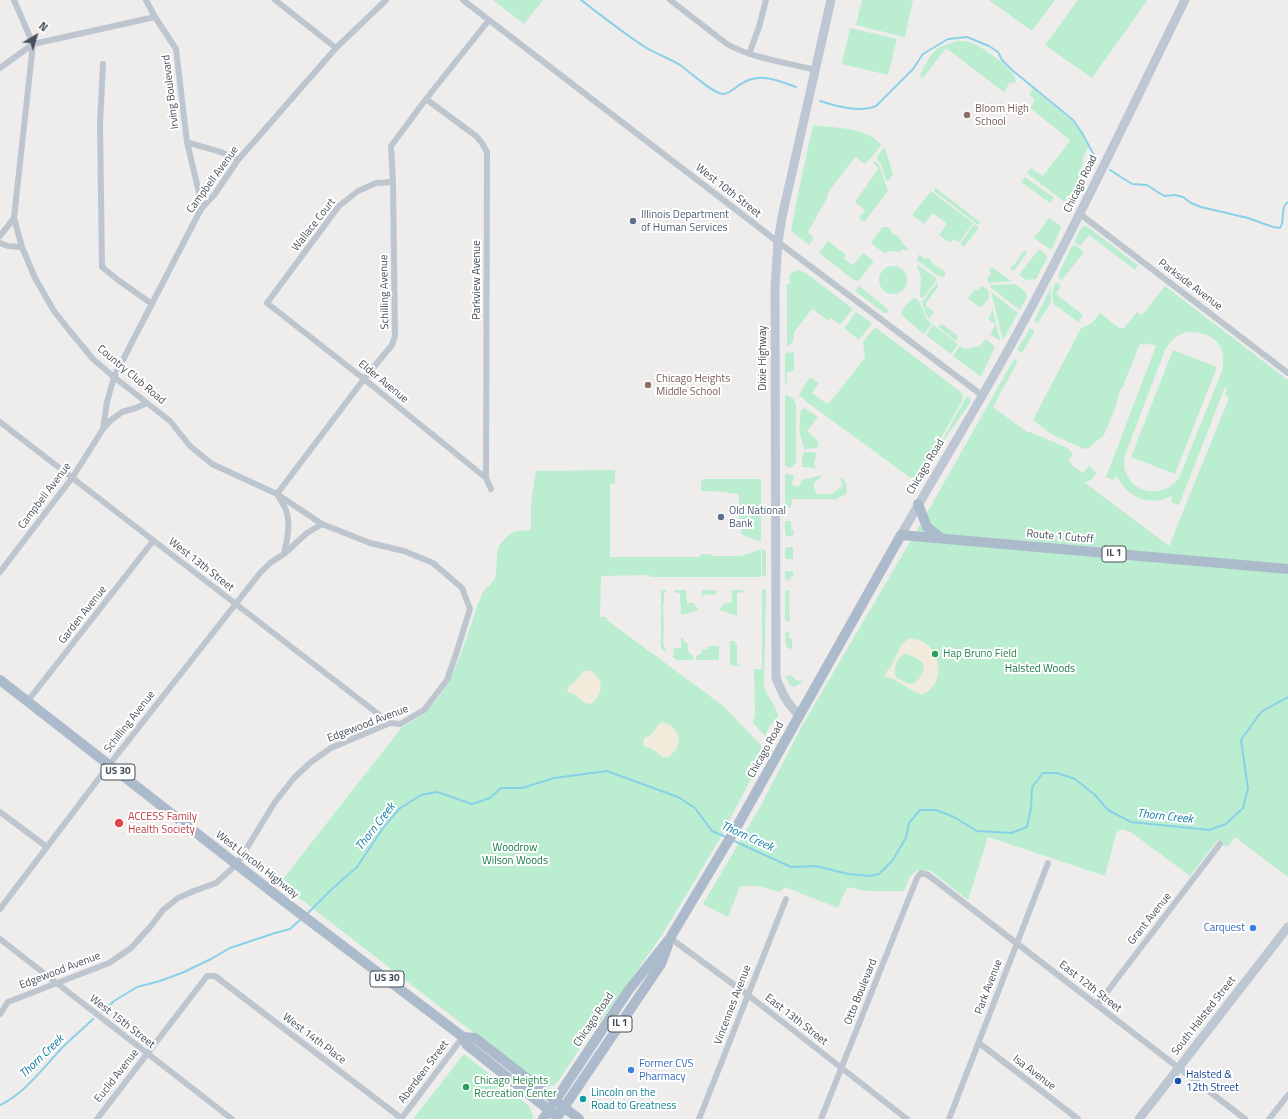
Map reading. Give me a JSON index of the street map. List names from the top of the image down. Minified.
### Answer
{"streets":{"main road":["Chicago Road","Route 1 Cutoff","IL 1","US 30","West Lincoln Highway"],"street":["Irving Boulevard","Campbell Avenue","West 10th Street","Wallace Court","Parkview Avenue","Parkside Avenue","Schilling Avenue","Dixie Highway","Country Club Road","Elder Avenue","West 13th Street","Garden Avenue","Edgewood Avenue","Grant Avenue","Park Avenue","East 12th Street","Otto Boulevard","Vincennes Avenue","South Halsted Street","East 13th Street","West 15th Street","West 14th Place","Aberdeen Street","Isa Avenue","Euclid Avenue"]},"crossings":[["Irving Boulevard","Campbell Avenue"],["Campbell Avenue","Country Club Road"],["Campbell Avenue","West 13th Street"],["Chicago Road","West 10th Street"],["Chicago Road","Parkside Avenue"],["Chicago Road","Dixie Highway"],["Chicago Road","Route 1 Cutoff"],["Chicago Road","US 30"],["Chicago Road","West Lincoln Highway"],["Chicago Road","East 13th Street"],["West 10th Street","Schilling Avenue"],["West 10th Street","Dixie Highway"],["Wallace Court","Schilling Avenue"],["Wallace Court","Elder Avenue"],["Parkview Avenue","Schilling Avenue"],["Parkview Avenue","Elder Avenue"],["Schilling Avenue","Country Club Road"],["Schilling Avenue","Elder Avenue"],["Schilling Avenue","West 13th Street"],["Schilling Avenue","West Lincoln Highway"],["Country Club Road","Edgewood Avenue"],["West 13th Street","Garden Avenue"],["West 13th Street","Edgewood Avenue"],["Garden Avenue","West Lincoln Highway"],["Edgewood Avenue","West Lincoln Highway"],["Edgewood Avenue","West 15th Street"],["US 30","West Lincoln Highway"],["West Lincoln Highway","Aberdeen Street"],["Grant Avenue","East 12th Street"],["Park Avenue","East 12th Street"],["Park Avenue","Isa Avenue"],["East 12th Street","Otto Boulevard"],["East 12th Street","South Halsted Street"],["Otto Boulevard","East 13th Street"],["Vincennes Avenue","East 13th Street"],["West 15th Street","Euclid Avenue"],["West 14th Place","Aberdeen Street"],["West 14th Place","Euclid Avenue"]],"water":["Thorn Creek"],"parks":["Halsted Woods","Woodrow Wilson Woods"],"places":["Bloom High School","Illinois Department of Human Services","Chicago Heights Middle School","Old National Bank","Hap Bruno Field","ACCESS Family Health Society","Carquest","Former CVS Pharmacy","Halsted & 12th Street","Chicago Heights Recreation Center","Lincoln on the Road to Greatness"],"north":"top right"}
